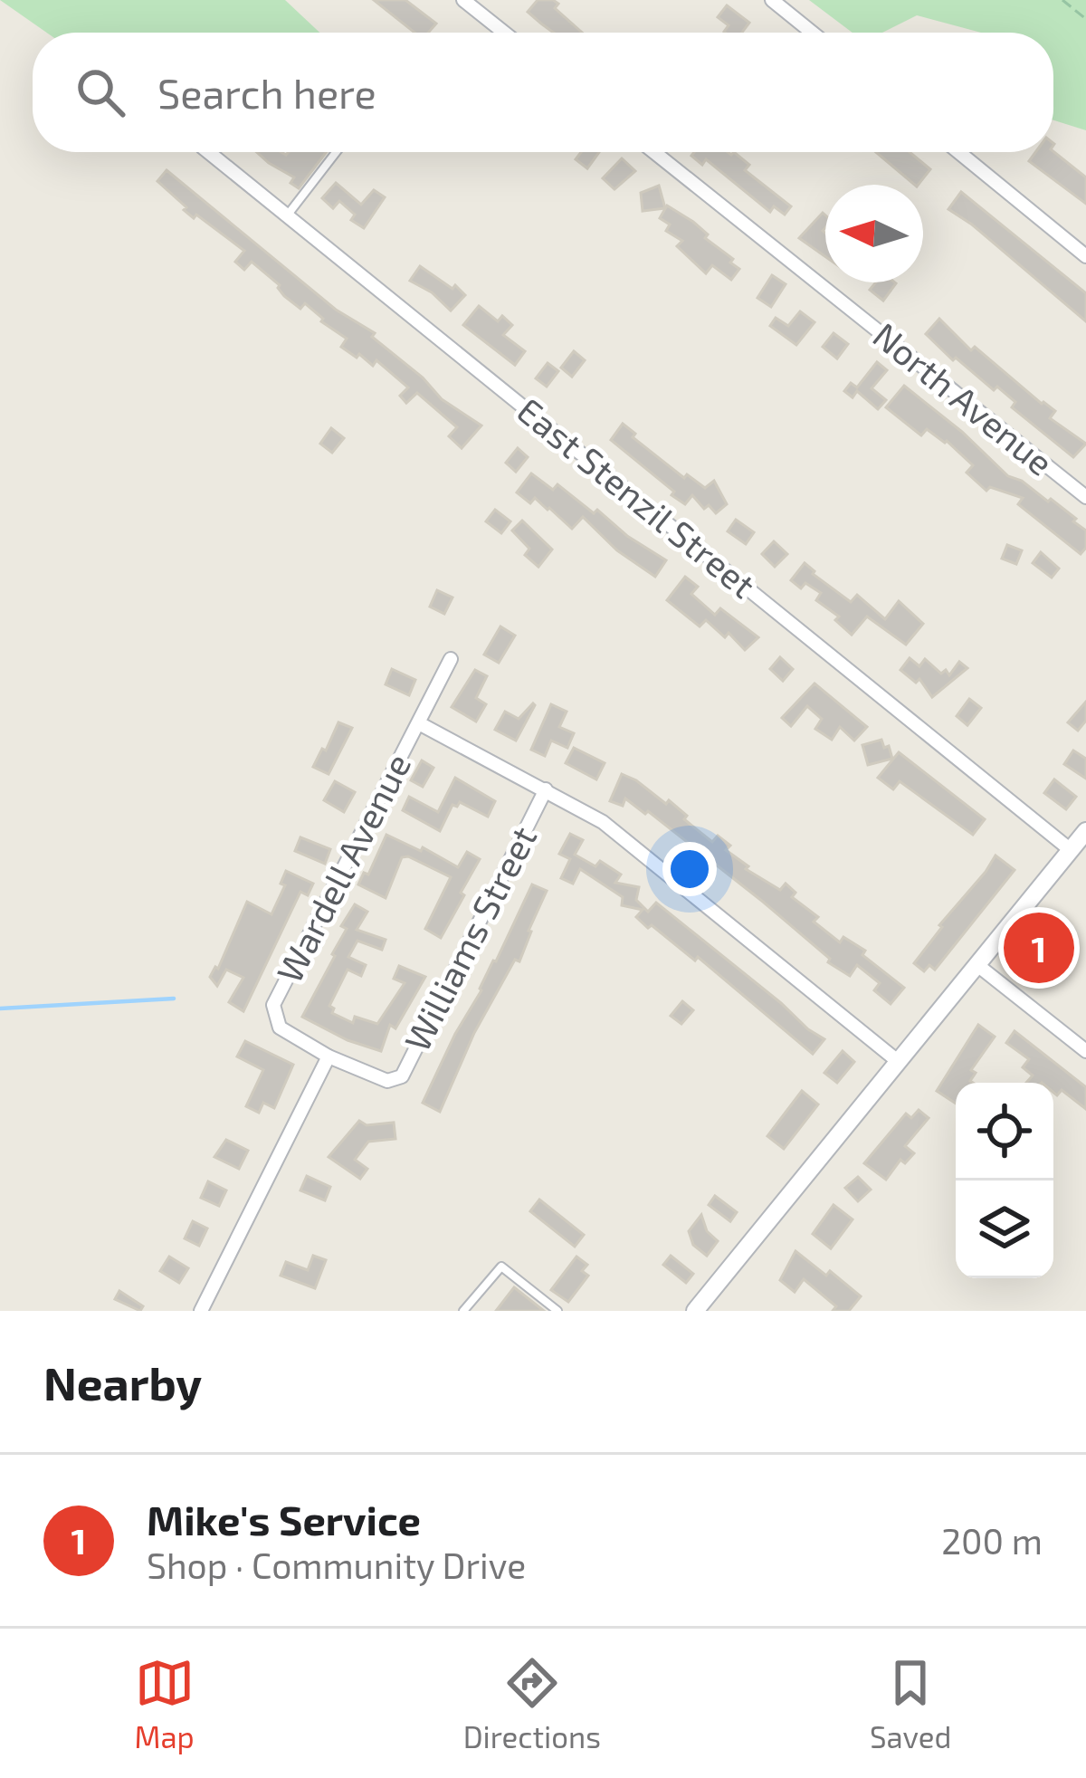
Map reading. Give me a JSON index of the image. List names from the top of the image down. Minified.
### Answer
{"streets":{"street":["North Avenue","East Stenzil Street","Wardell Avenue","Williams Street"]},"crossings":[["Wardell Avenue","Williams Street"]],"north":"left","page":{"search":"Search here","pins":"1","heading":"Nearby","list":[{"mark":"1","name":"Mike's Service","note":"Shop · Community Drive","value":"200 m"}],"nav":["Map","Directions","Saved"]}}
